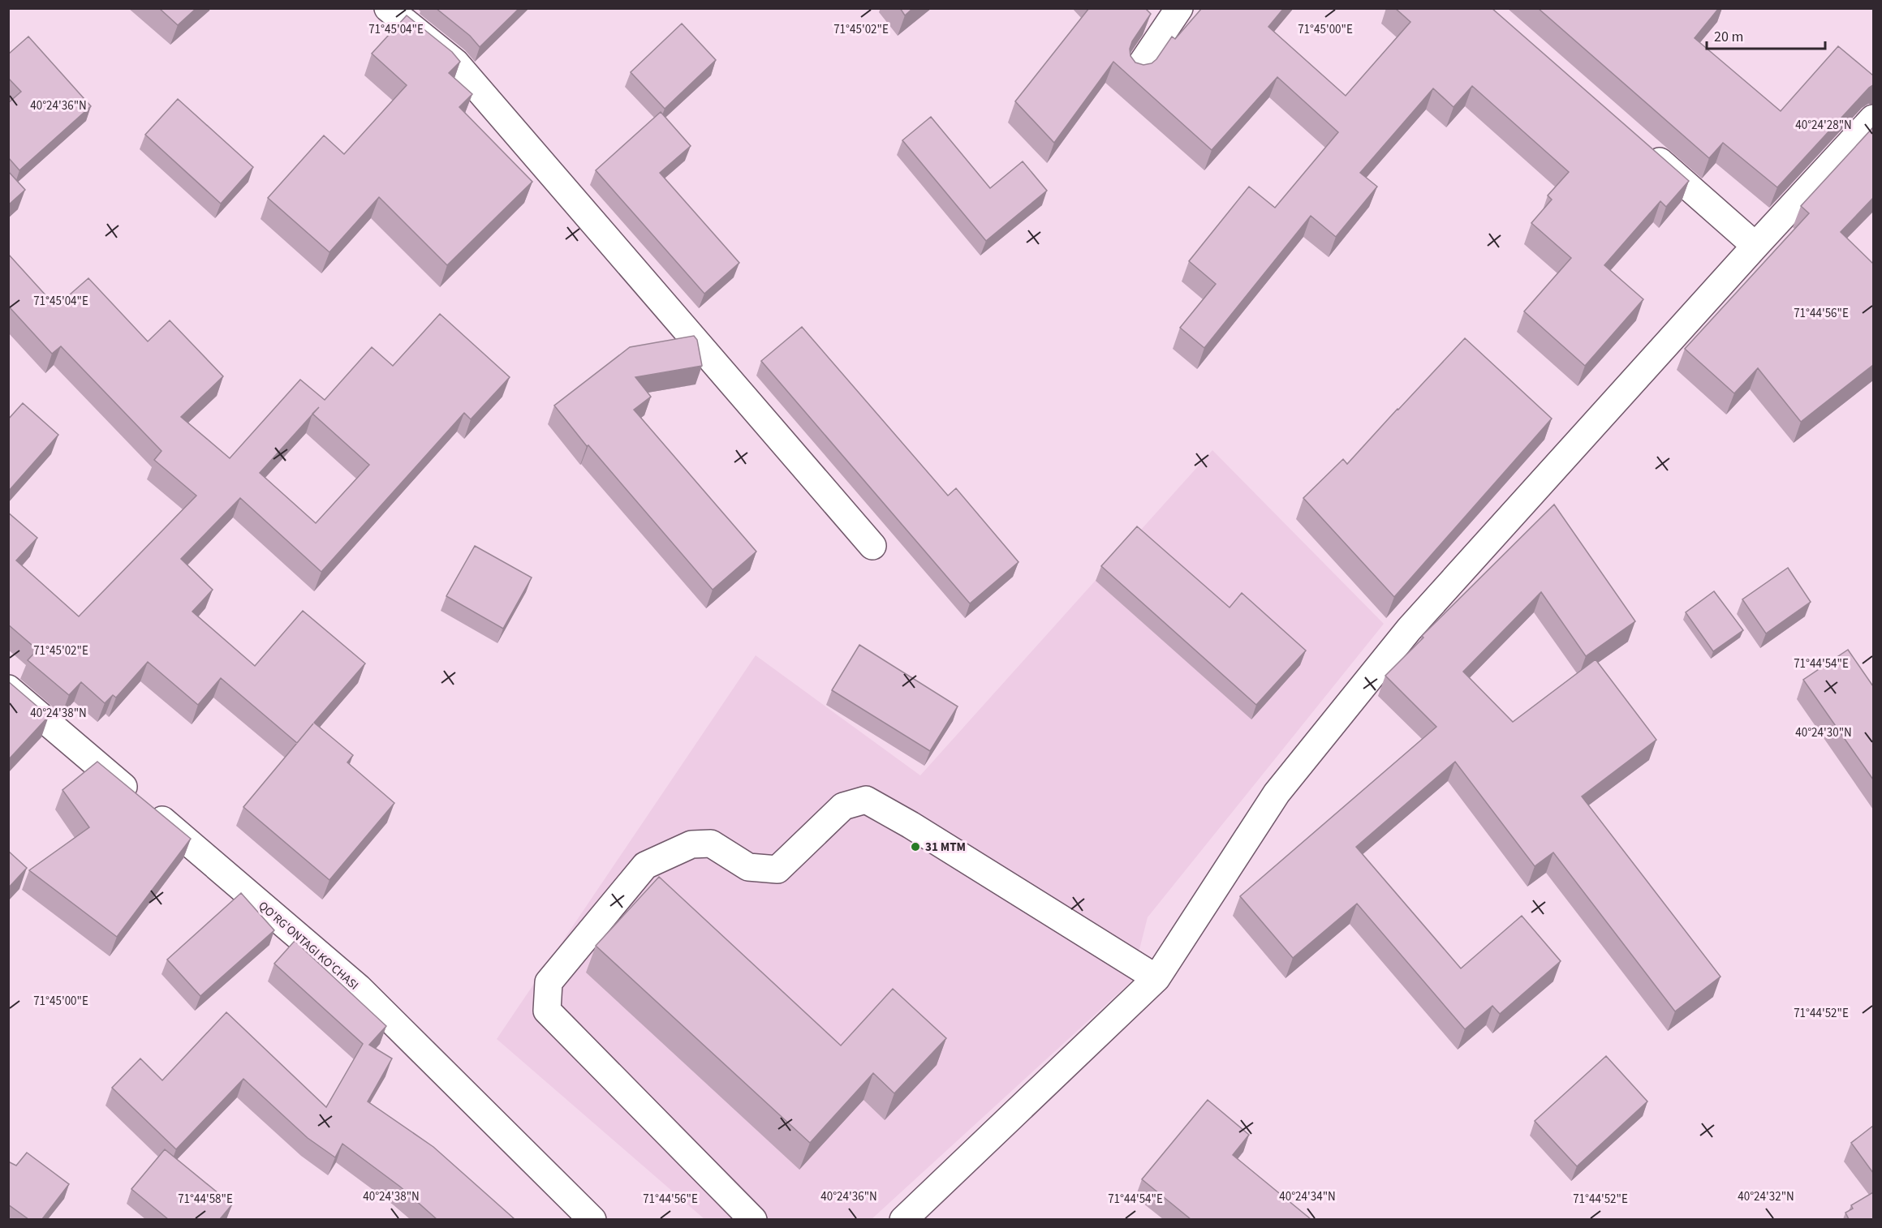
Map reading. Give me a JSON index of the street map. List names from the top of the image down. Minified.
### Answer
{"streets":{"street":["QO'RG'ONTAGI KO'CHASI"]},"places":["31 MTM"],"scale_bar":"20 m","coordinates":["71°45'04\"E","71°45'02\"E","71°45'00\"E","40°24'36\"N","40°24'28\"N","71°44'56\"E","71°44'54\"E","40°24'38\"N","40°24'30\"N","71°44'52\"E","40°24'34\"N","40°24'32\"N","71°44'58\"E"]}
